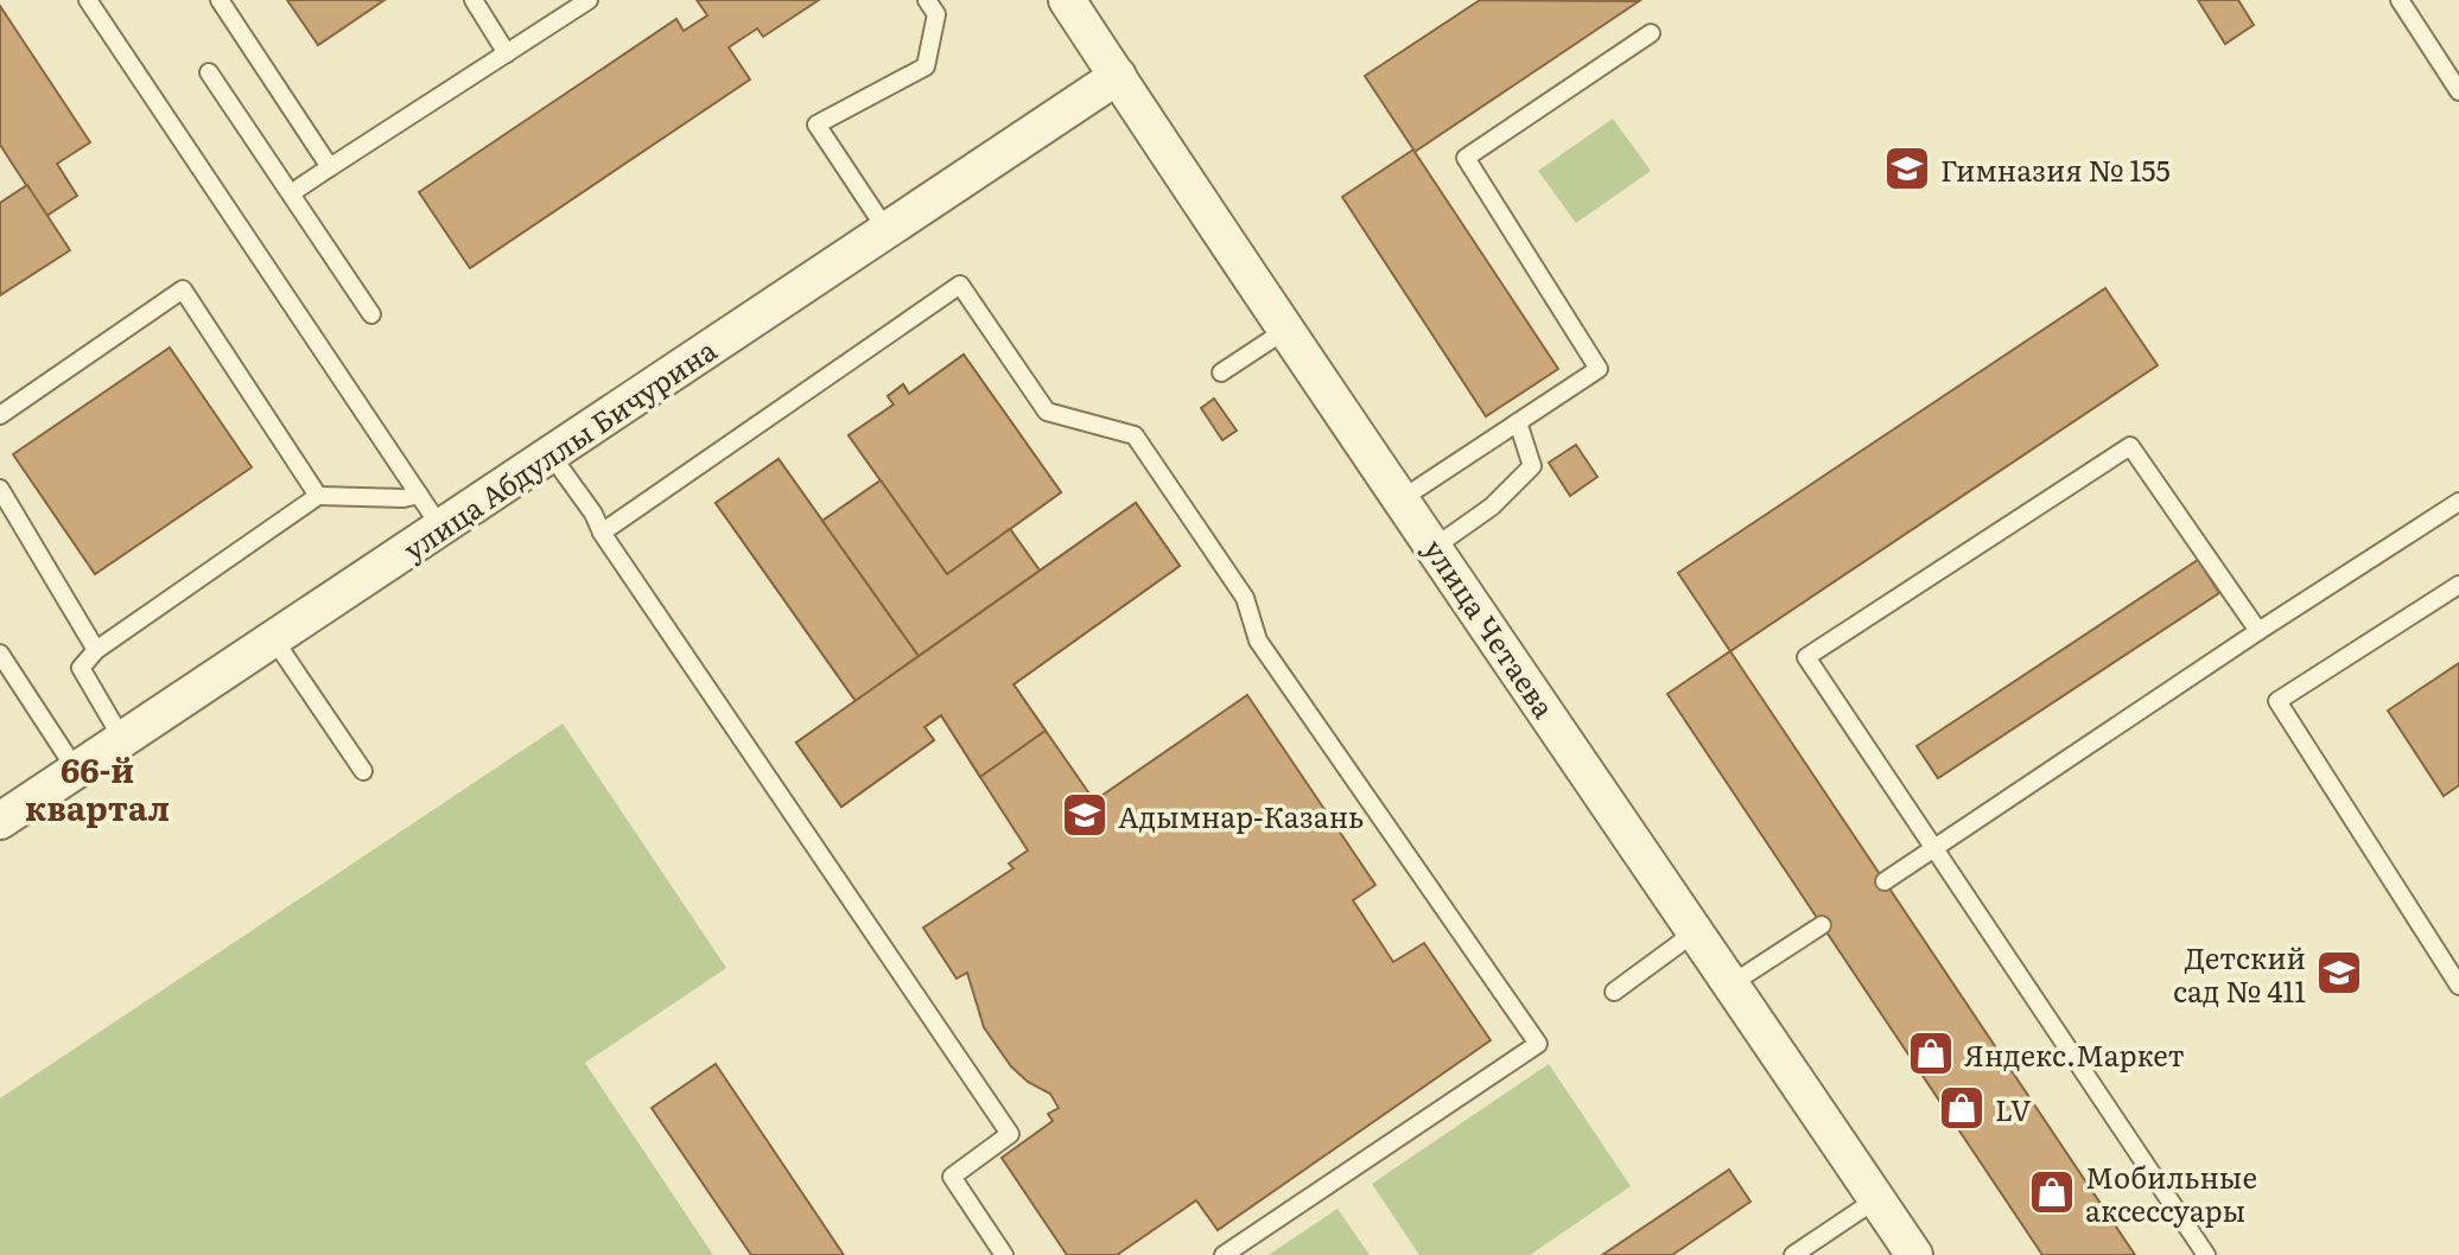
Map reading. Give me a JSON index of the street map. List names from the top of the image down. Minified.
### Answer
{"streets":{"street":["улица Абдуллы Бичурина","улица Четаева"]},"crossings":[["улица Абдуллы Бичурина","улица Четаева"]],"districts":["66-й квартал"],"places":{"school or university":["Гимназия № 155","Адымнар-Казань","Детский сад № 411"],"shop":["Яндекс.Маркет","LV","Мобильные аксессуары"]}}
